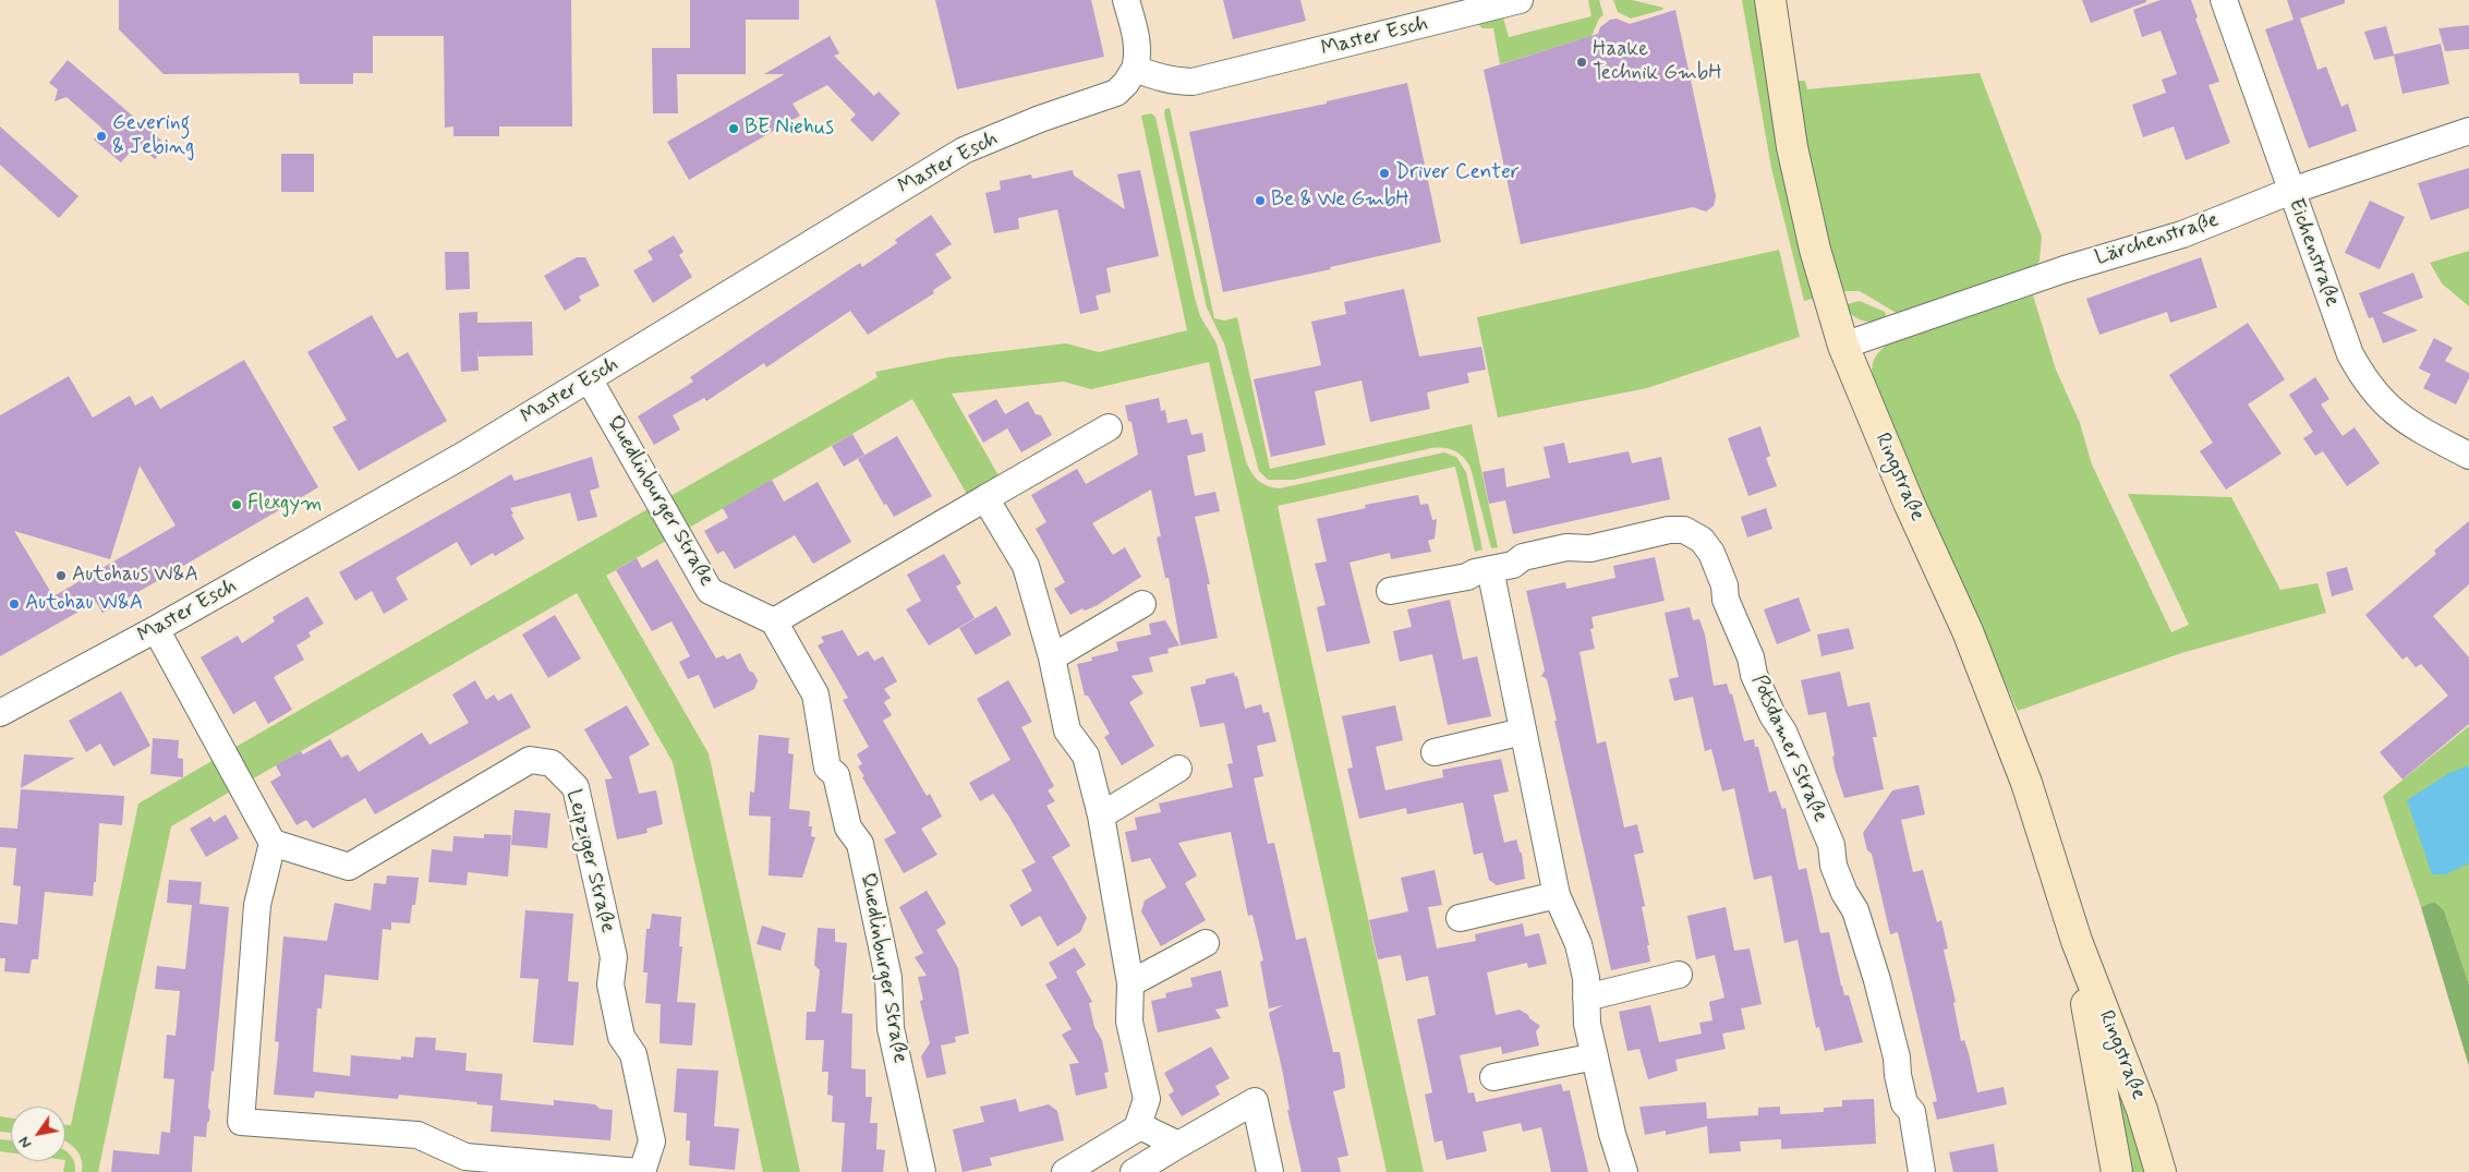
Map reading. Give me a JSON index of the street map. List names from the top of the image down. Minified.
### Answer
{"streets":{"main road":["Ringstraße"],"street":["Master Esch","Lärchenstraße","Eichenstraße","Quedlinburger Straße","Potsdamer Straße","Leipziger Straße"]},"crossings":[["Master Esch","Quedlinburger Straße"],["Lärchenstraße","Eichenstraße"],["Lärchenstraße","Ringstraße"]],"places":["Haake Technik GmbH","BE Niehus","Gevering & Jebing","Driver Center","Be & We GmbH","Flexgym","Autohaus W&A","Autohau W&A"],"north":"bottom left"}
